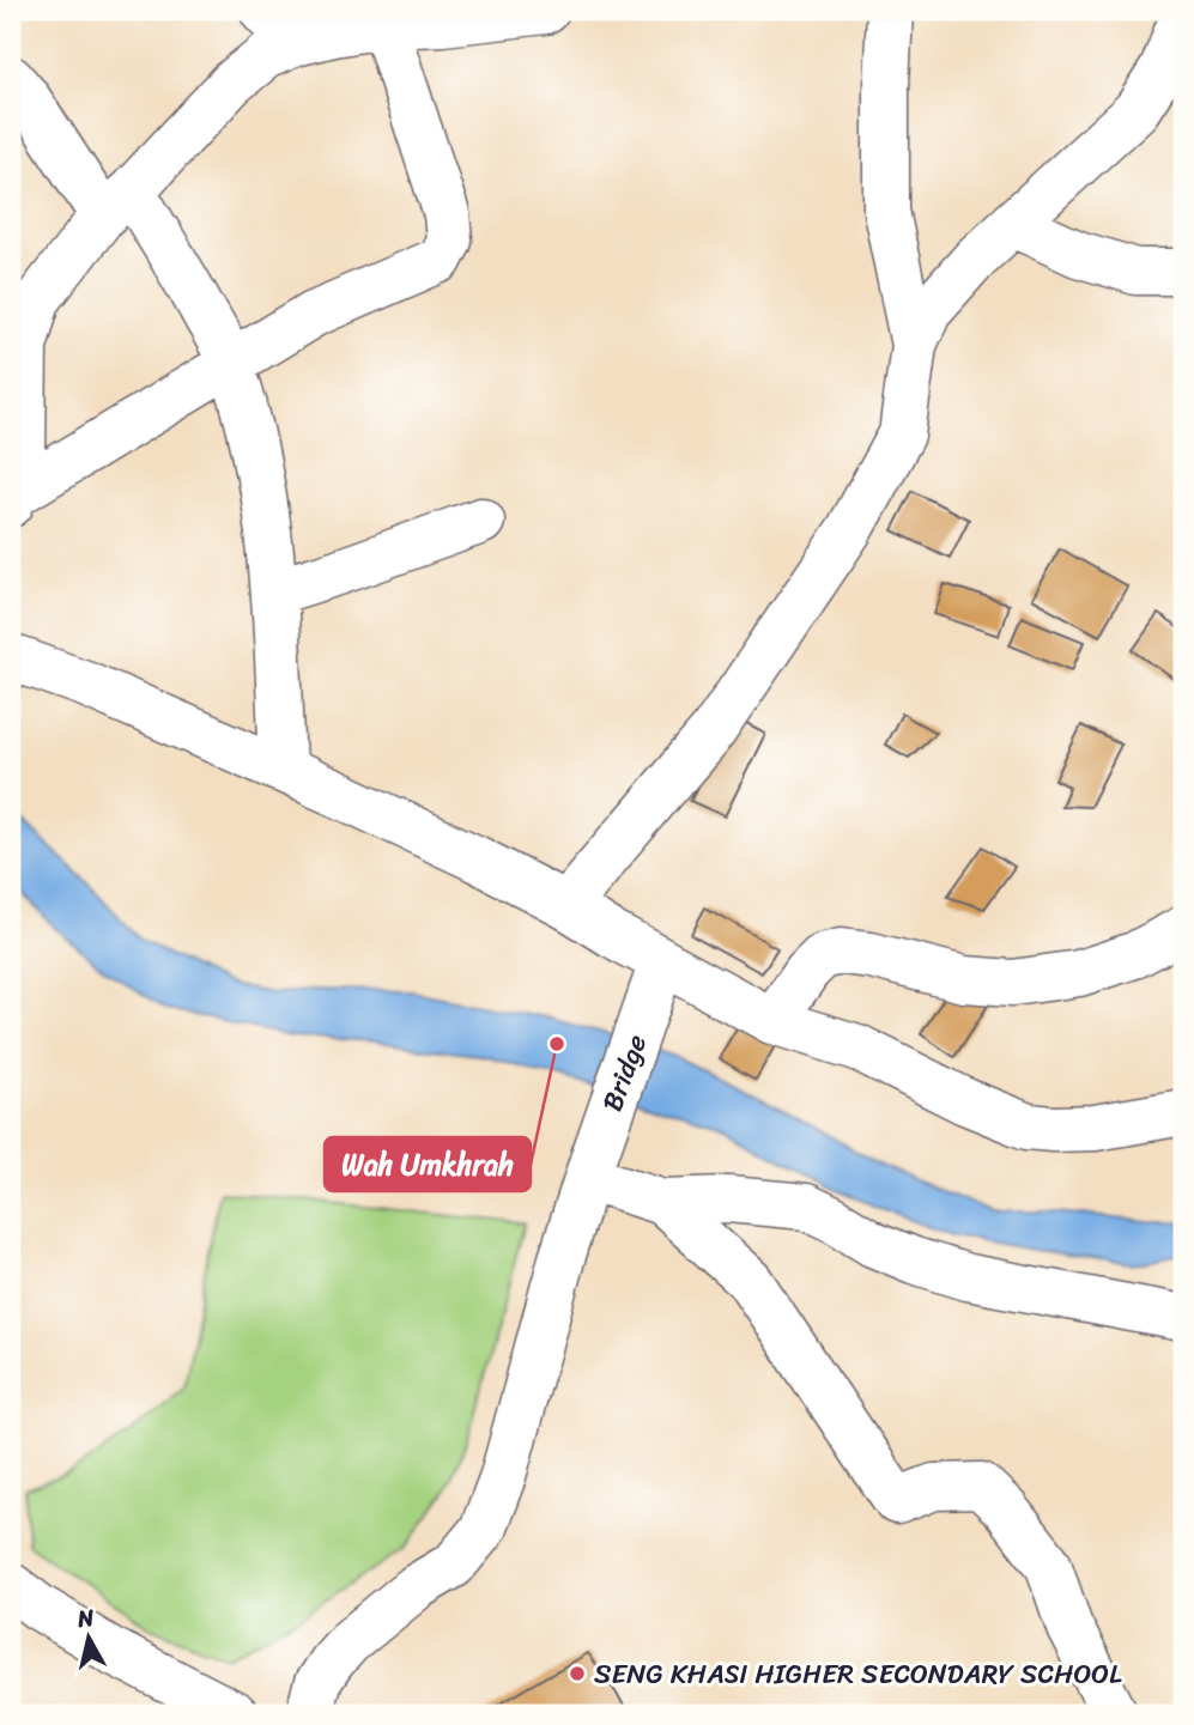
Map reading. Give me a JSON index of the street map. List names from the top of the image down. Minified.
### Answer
{"streets":{"street":["Bridge"]},"places":["Wah Umkhrah","SENG KHASI HIGHER SECONDARY SCHOOL"],"north":"top"}
